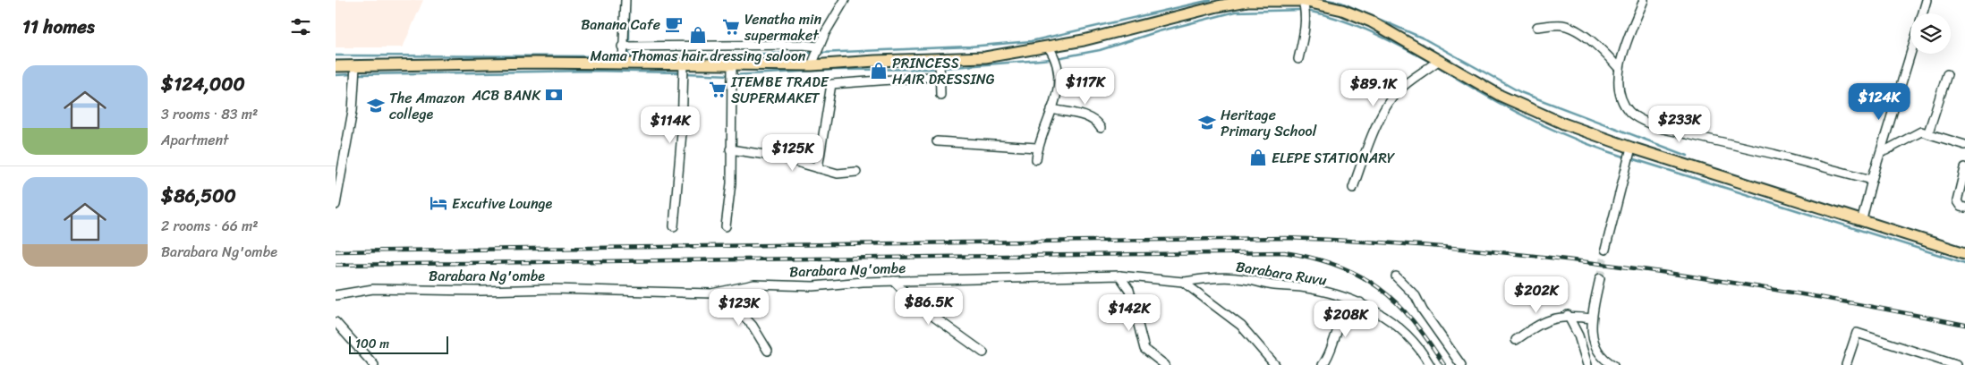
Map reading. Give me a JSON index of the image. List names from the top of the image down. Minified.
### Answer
{"streets":{"street":["Barabara Ng'ombe","Barabara Ruvu"]},"crossings":[["Barabara Ng'ombe","Barabara Ruvu"]],"places":{"cafe":["Banana Cafe"],"supermarket":["Venatha min supermaket","ITEMBE TRADE SUPERMAKET"],"shop":["Mama Thomas hair dressing saloon","PRINCESS HAIR DRESSING","ELEPE STATIONARY"],"bank":["ACB BANK"],"school or university":["The Amazon college","Heritage Primary School"],"hotel":["Excutive Lounge"]},"scale_bar":"100 m","page":{"heading":"11 homes","list":[{"name":"$124,000","note":"3 rooms · 83 m² · Apartment"},{"name":"$86,500","note":"2 rooms · 66 m² · Barabara Ng'ombe"}],"price":["$117K","$89.1K","$124K","$233K","$114K","$125K","$202K","$86.5K","$123K","$142K","$208K"],"scale":"100 m"}}
